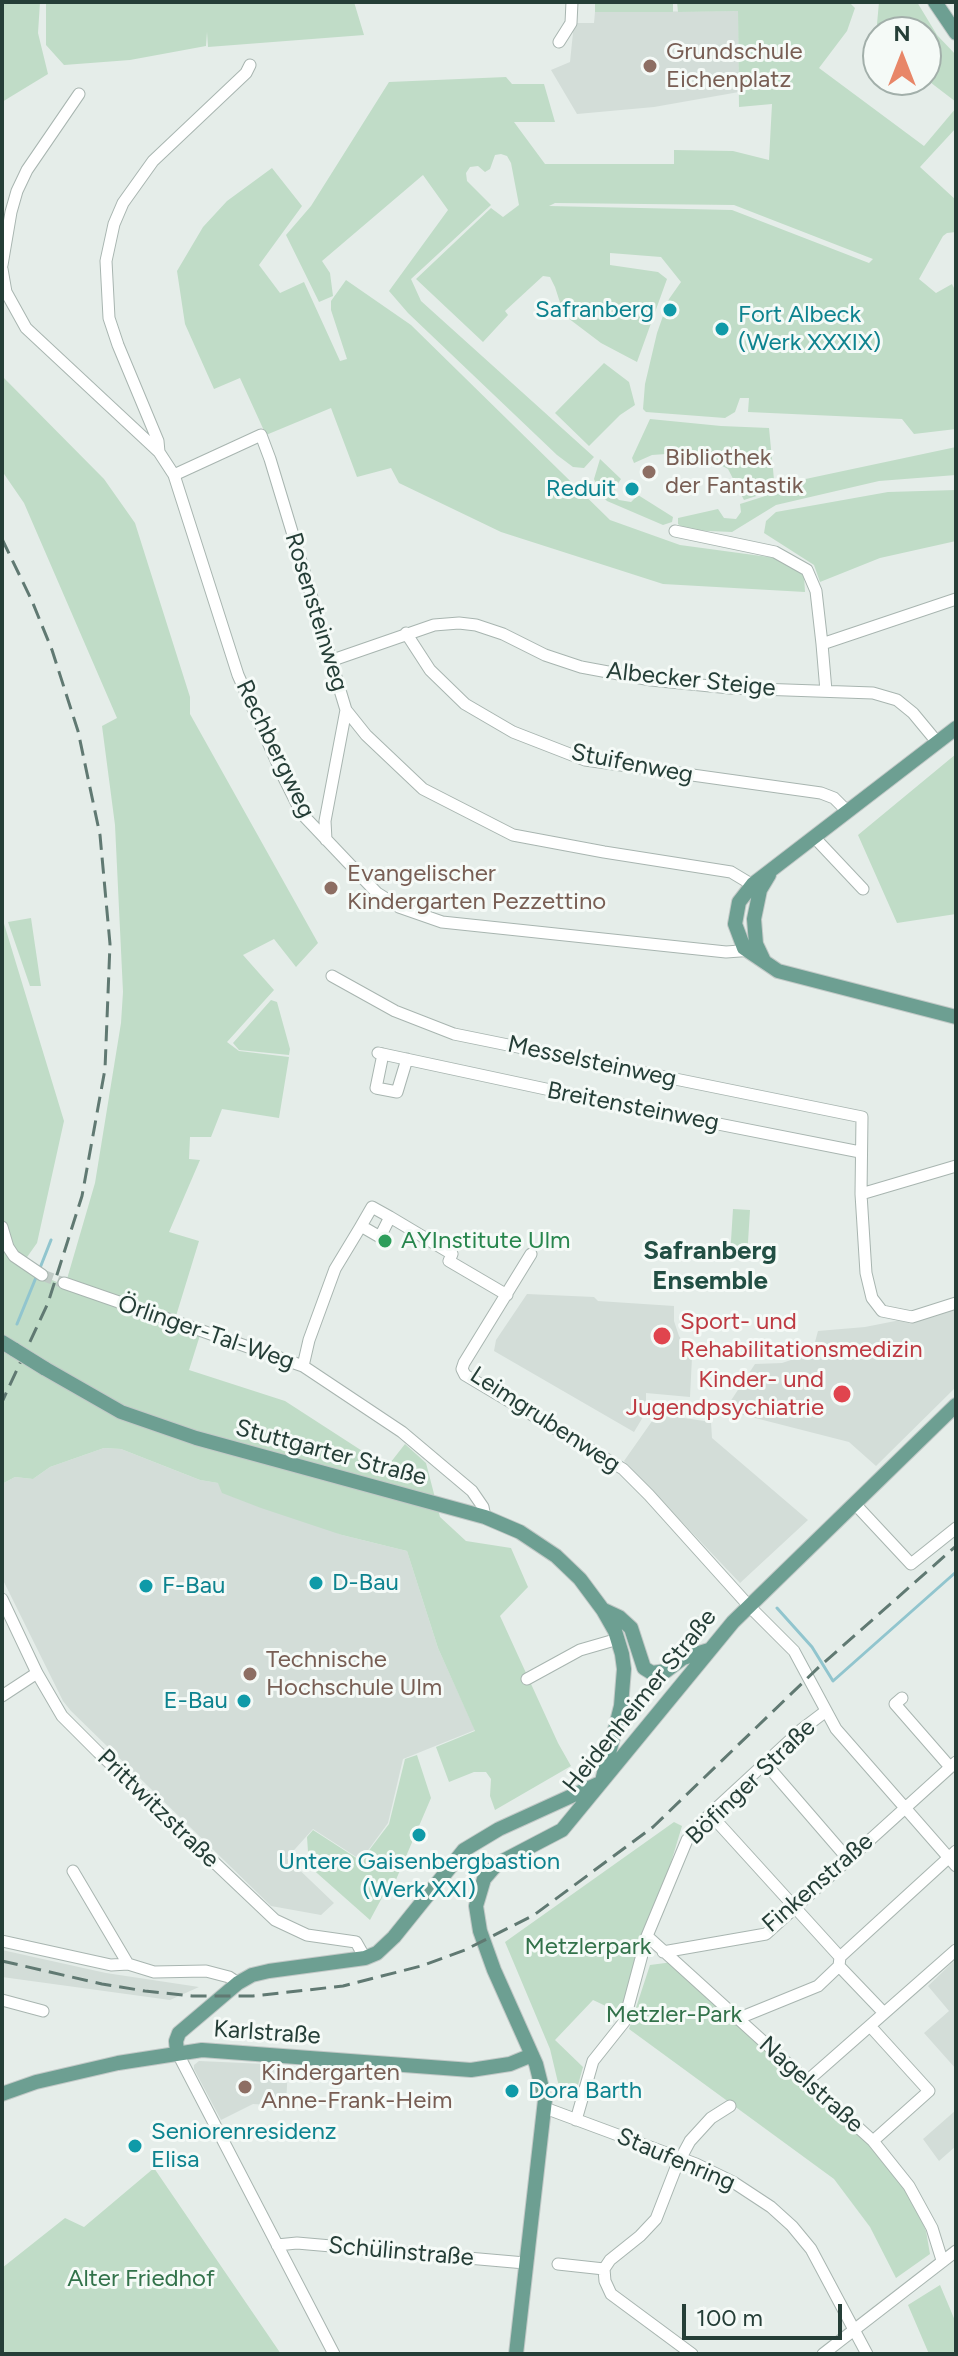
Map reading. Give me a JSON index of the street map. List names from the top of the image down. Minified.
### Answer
{"streets":{"main road":["Stuttgarter Straße","Heidenheimer Straße","Karlstraße"],"street":["Rosensteinweg","Albecker Steige","Rechbergweg","Stuifenweg","Messelsteinweg","Breitensteinweg","Örlinger-Tal-Weg","Leimgrubenweg","Böfinger Straße","Prittwitzstraße","Finkenstraße","Nagelstraße","Staufenring","Schülinstraße"]},"crossings":[["Rosensteinweg","Albecker Steige"],["Rosensteinweg","Rechbergweg"],["Albecker Steige","Stuifenweg"],["Messelsteinweg","Breitensteinweg"],["Örlinger-Tal-Weg","Stuttgarter Straße"],["Leimgrubenweg","Heidenheimer Straße"],["Stuttgarter Straße","Heidenheimer Straße"],["Heidenheimer Straße","Karlstraße"],["Heidenheimer Straße","Staufenring"],["Heidenheimer Straße","Schülinstraße"],["Böfinger Straße","Nagelstraße"],["Böfinger Straße","Staufenring"],["Finkenstraße","Nagelstraße"]],"districts":["Safranberg Ensemble"],"parks":["Metzlerpark","Metzler-Park","Alter Friedhof"],"places":["Grundschule Eichenplatz","Safranberg","Fort Albeck (Werk XXXIX)","Bibliothek der Fantastik","Reduit","Evangelischer Kindergarten Pezzettino","AYInstitute Ulm","Sport- und Rehabilitationsmedizin","Kinder- und Jugendpsychiatrie","D-Bau","F-Bau","Technische Hochschule Ulm","E-Bau","Untere Gaisenbergbastion (Werk XXI)","Kindergarten Anne-Frank-Heim","Dora Barth","Seniorenresidenz Elisa"],"scale_bar":"100 m","north":"top"}
